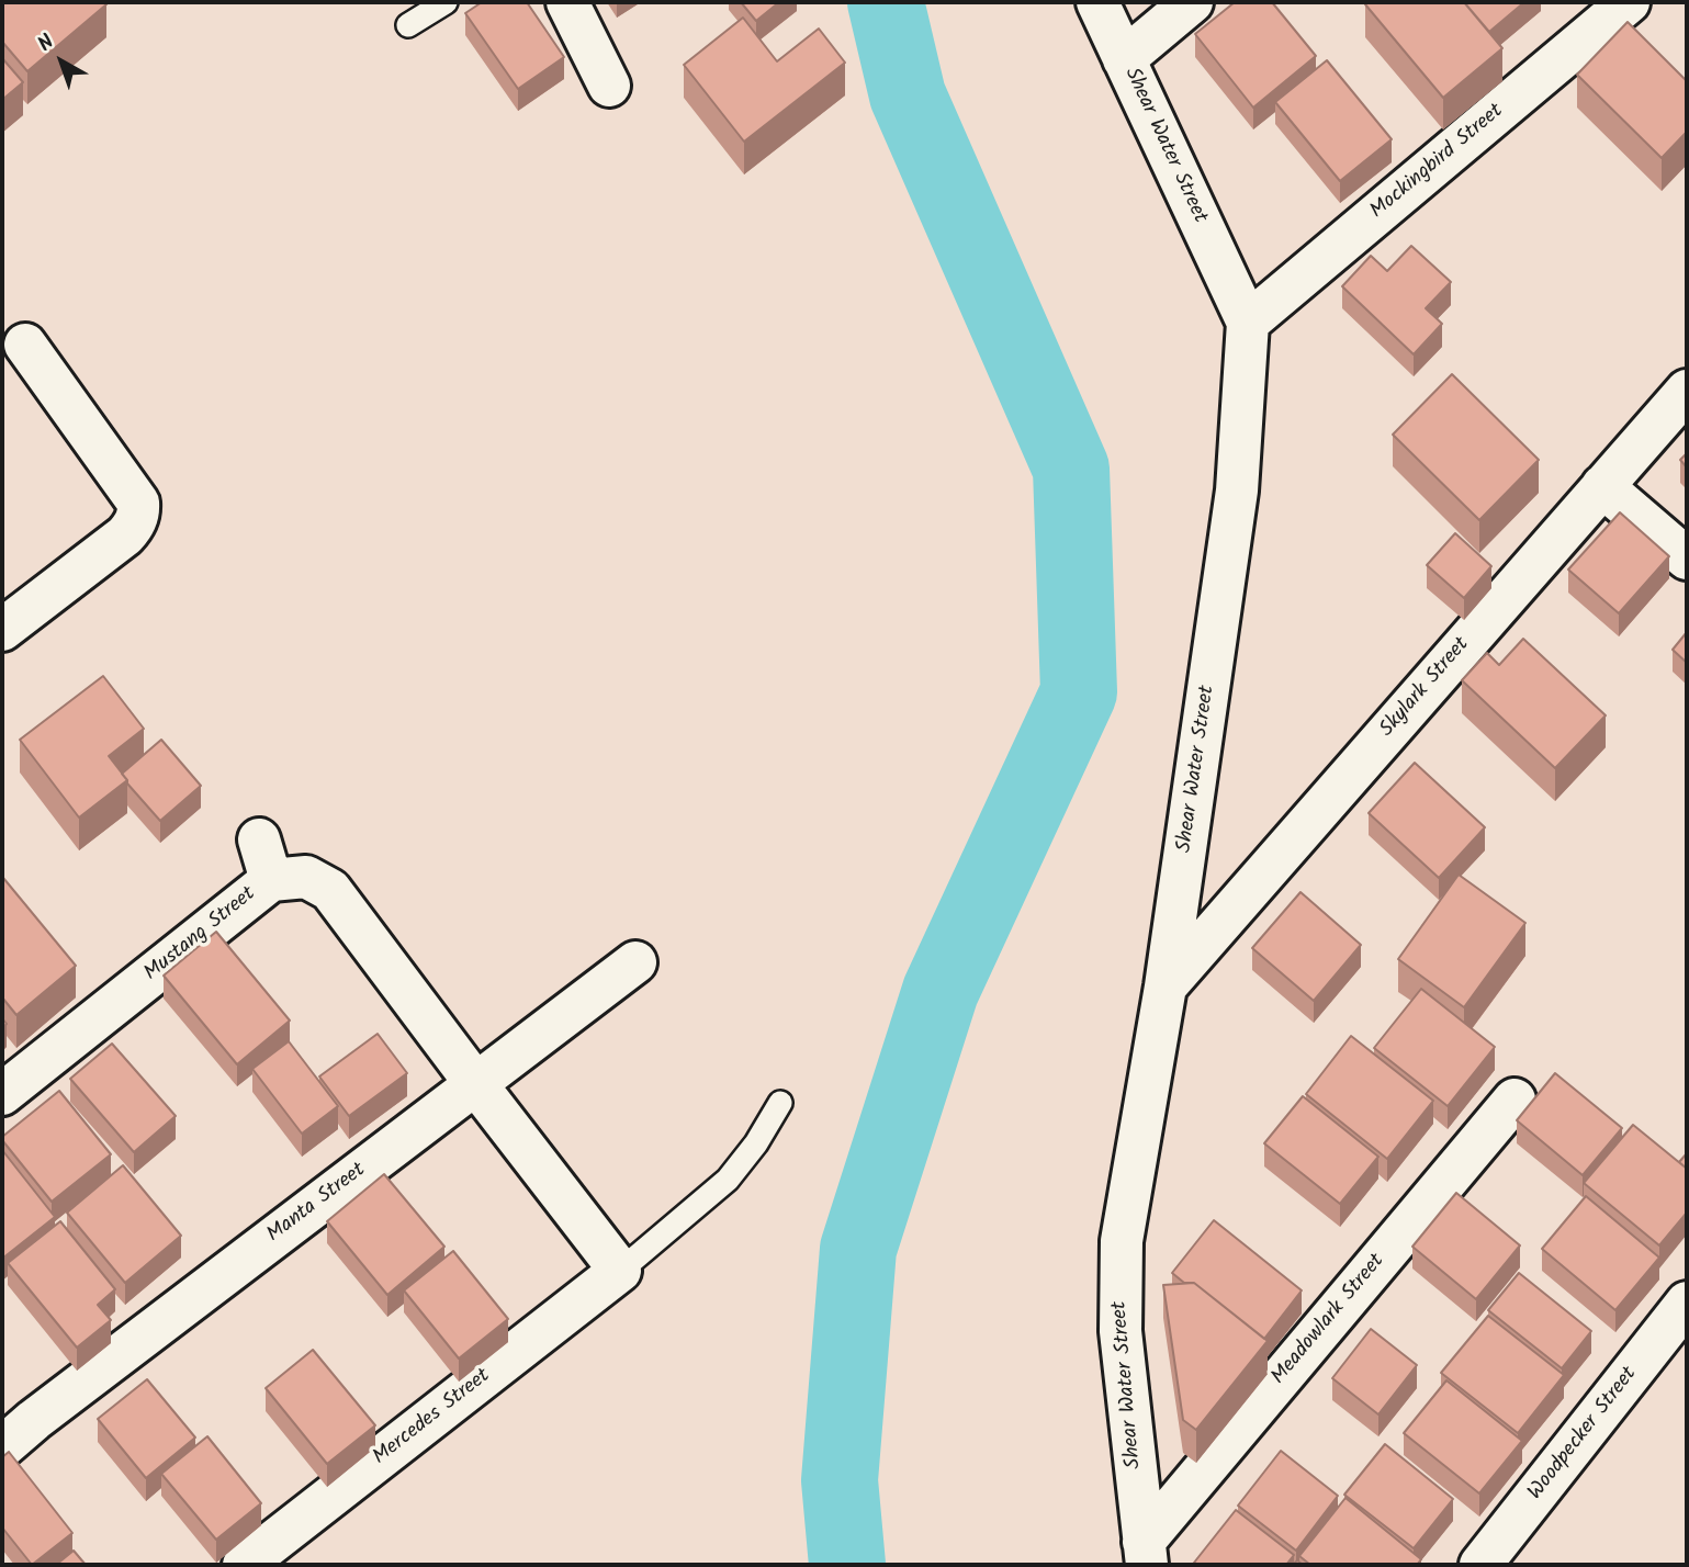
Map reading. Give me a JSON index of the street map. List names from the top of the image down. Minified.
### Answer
{"streets":{"street":["Shear Water Street","Mockingbird Street","Skylark Street","Mustang Street","Manta Street","Meadowlark Street","Mercedes Street","Woodpecker Street"]},"crossings":[["Shear Water Street","Mockingbird Street"],["Shear Water Street","Skylark Street"],["Shear Water Street","Meadowlark Street"],["Mustang Street","Manta Street"],["Mustang Street","Mercedes Street"]],"north":"top left"}
